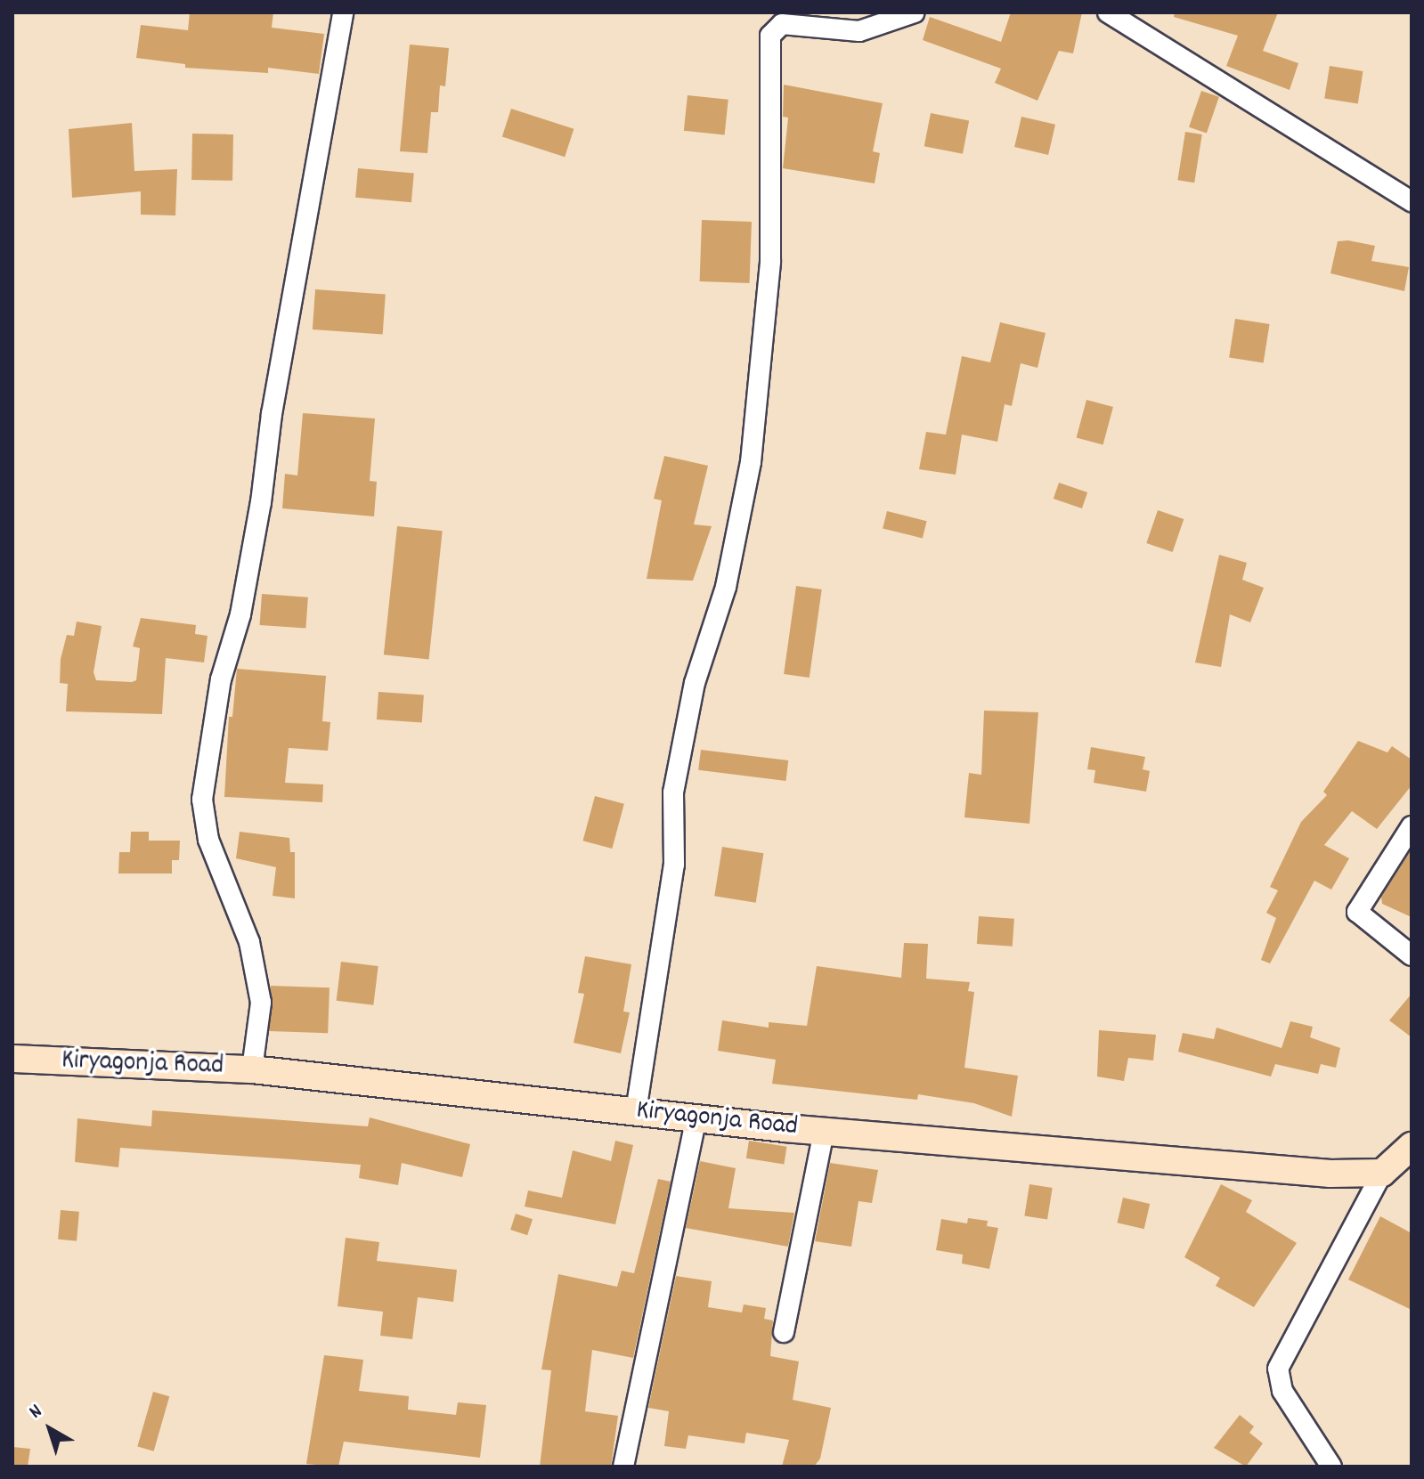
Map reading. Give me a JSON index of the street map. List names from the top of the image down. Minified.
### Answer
{"streets":{"street":["Kiryagonja Road"]},"north":"top left"}
